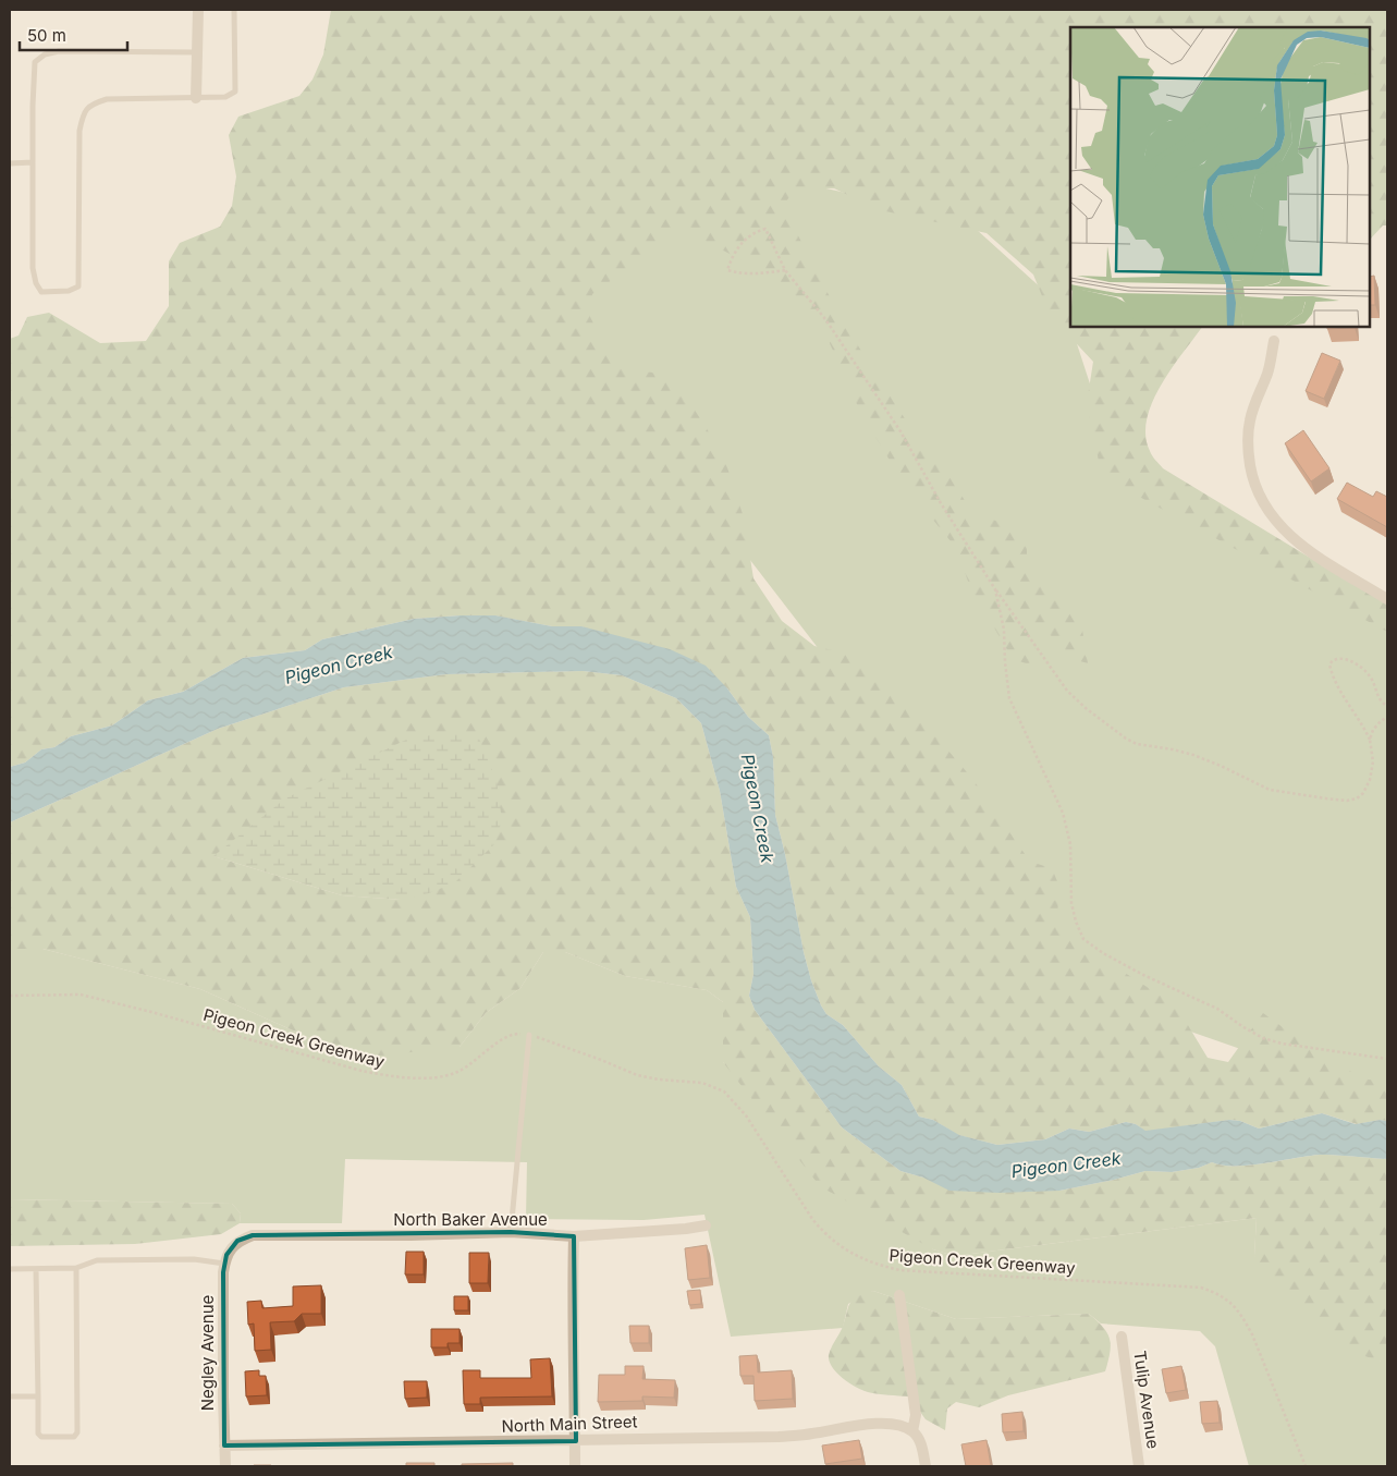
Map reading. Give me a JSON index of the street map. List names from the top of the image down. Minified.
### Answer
{"streets":{"street":["North Baker Avenue","Negley Avenue","Tulip Avenue","North Main Street"],"path":["Pigeon Creek Greenway"]},"crossings":[["North Baker Avenue","Negley Avenue"],["Negley Avenue","North Main Street"]],"water":["Pigeon Creek"],"scale_bar":"50 m"}
